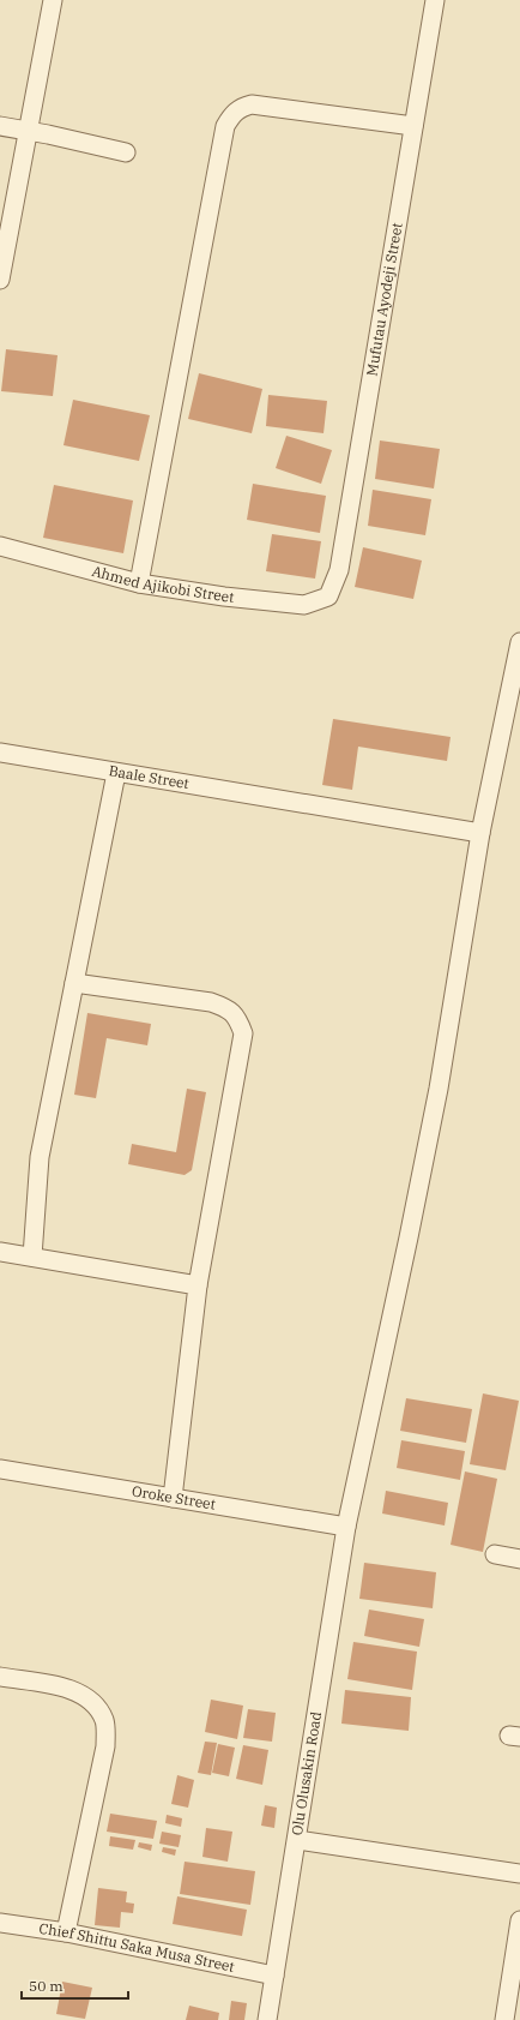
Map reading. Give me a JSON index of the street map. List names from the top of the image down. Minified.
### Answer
{"streets":{"street":["Mufutau Ayodeji Street","Ahmed Ajikobi Street","Baale Street","Oroke Street","Olu Olusakin Road","Chief Shittu Saka Musa Street"]},"crossings":[["Mufutau Ayodeji Street","Ahmed Ajikobi Street"],["Baale Street","Olu Olusakin Road"],["Oroke Street","Olu Olusakin Road"],["Olu Olusakin Road","Chief Shittu Saka Musa Street"]],"scale_bar":"50 m"}
